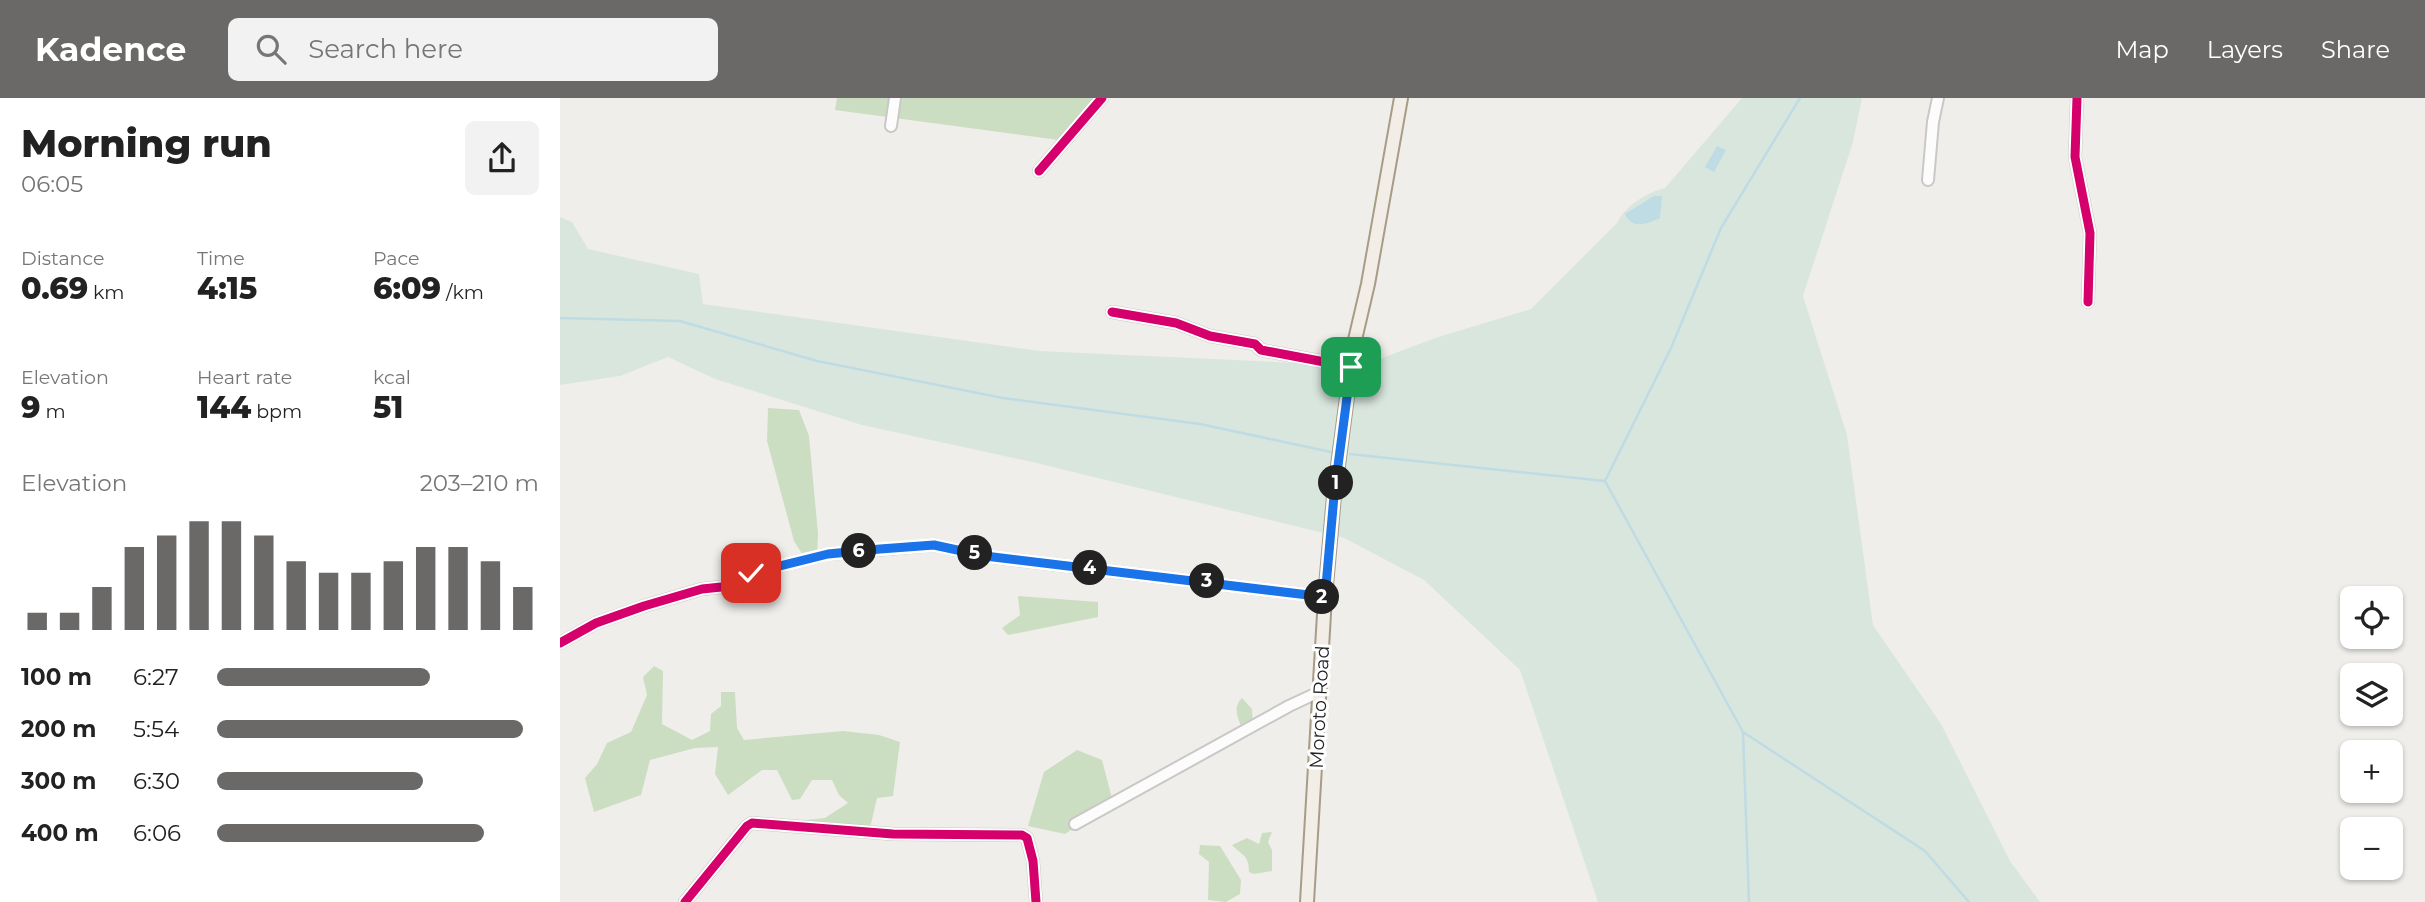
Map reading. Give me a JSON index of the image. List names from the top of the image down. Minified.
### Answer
{"streets":{"main road":["Moroto Road"]},"page":{"header":"Kadence","search":"Search here","nav":["Map","Layers","Share"],"heading":["Morning run","06:05"],"stats":[["Distance","0.69 km"],["Time","4:15"],["Pace","6:09 /km"],["Elevation","9 m"],["Heart rate","144 bpm"],["kcal","51"]],"chart":["Elevation","203–210 m"],"pins":["1","6","5","4","3","2"],"map_buttons":["+","−"],"list":[{"name":"100 m","note":"6:27"},{"name":"200 m","note":"5:54"},{"name":"300 m","note":"6:30"},{"name":"400 m","note":"6:06"}]}}
